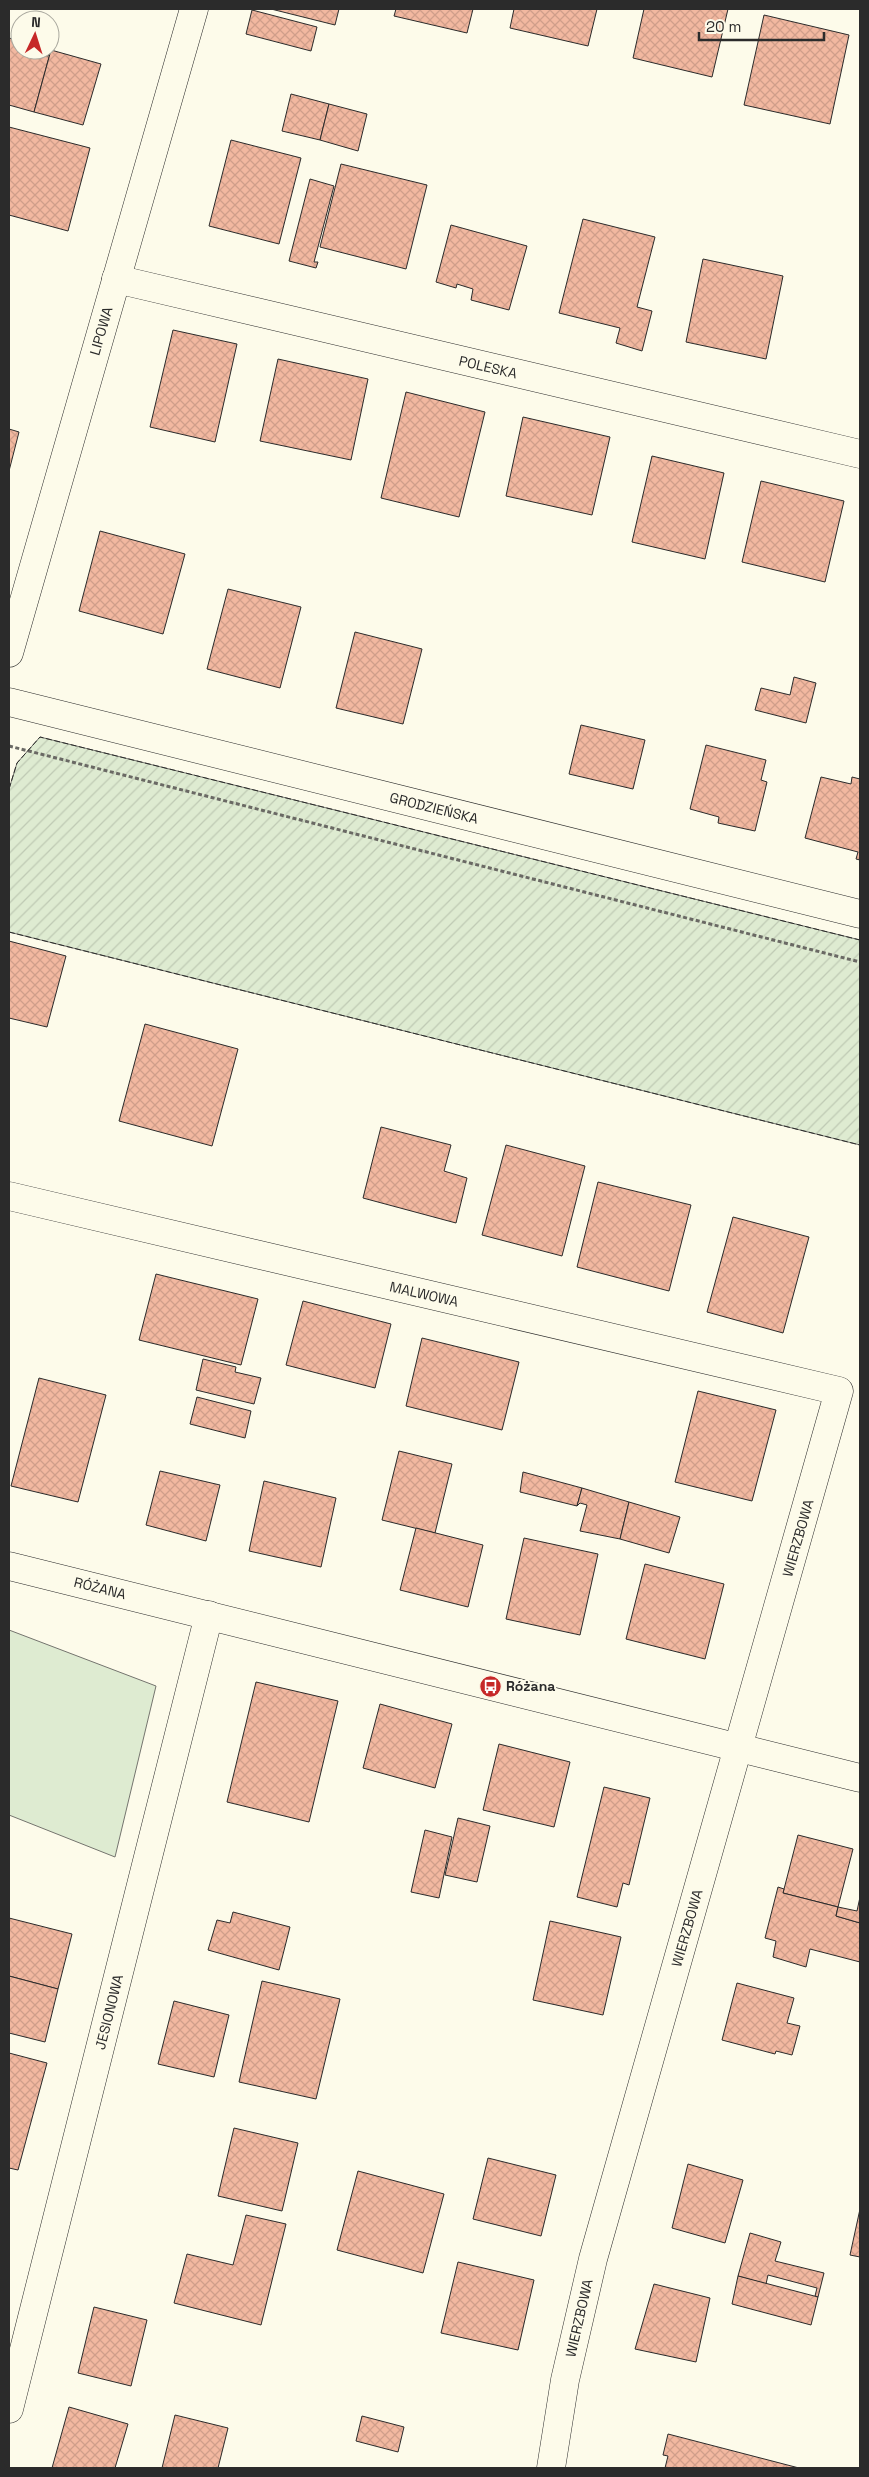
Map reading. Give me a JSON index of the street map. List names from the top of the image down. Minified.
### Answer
{"streets":{"street":["LIPOWA","POLESKA","GRODZIEŃSKA","MALWOWA","WIERZBOWA","RÓŻANA","JESIONOWA"]},"crossings":[["LIPOWA","POLESKA"],["MALWOWA","WIERZBOWA"],["WIERZBOWA","RÓŻANA"],["RÓŻANA","JESIONOWA"]],"places":{"bus stop":["Różana"]},"scale_bar":"20 m","north":"top"}
